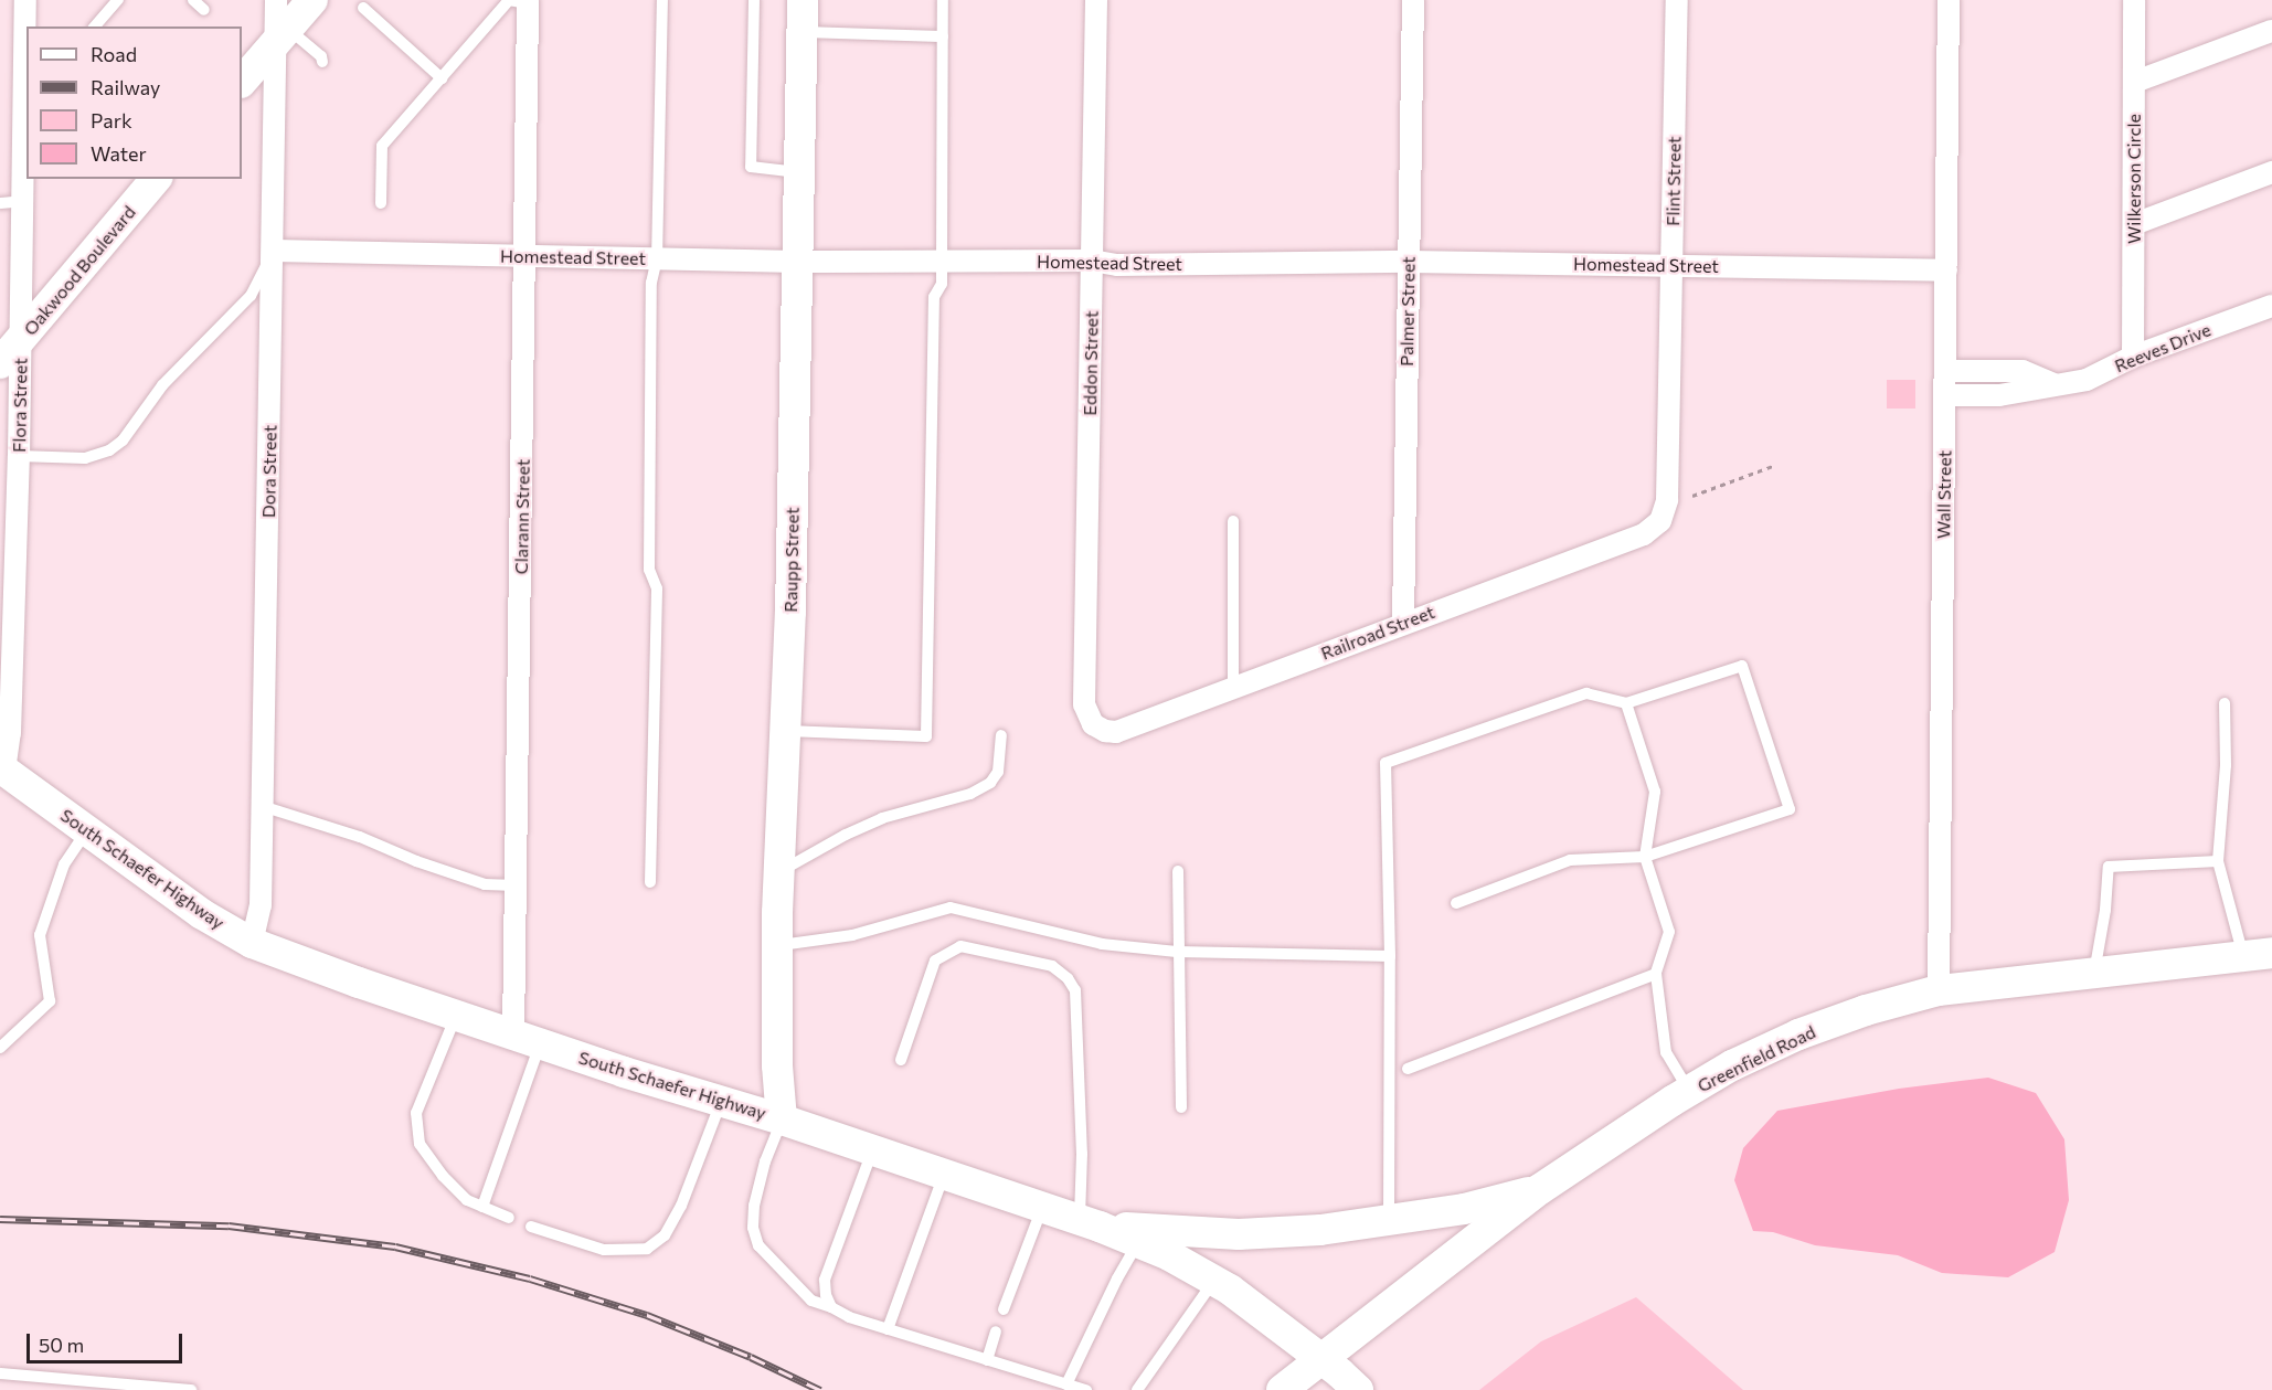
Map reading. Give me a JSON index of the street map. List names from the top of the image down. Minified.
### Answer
{"streets":{"main road":["Oakwood Boulevard","Raupp Street","South Schaefer Highway","Greenfield Road"],"street":["Wilkerson Circle","Flint Street","Homestead Street","Palmer Street","Reeves Drive","Eddon Street","Flora Street","Dora Street","Wall Street","Clarann Street","Railroad Street"]},"crossings":[["Wilkerson Circle","Reeves Drive"],["Flint Street","Homestead Street"],["Flint Street","Railroad Street"],["Homestead Street","Palmer Street"],["Homestead Street","Eddon Street"],["Homestead Street","Dora Street"],["Homestead Street","Wall Street"],["Homestead Street","Clarann Street"],["Homestead Street","Raupp Street"],["Oakwood Boulevard","Flora Street"],["Palmer Street","Railroad Street"],["Reeves Drive","Wall Street"],["Eddon Street","Railroad Street"],["Flora Street","South Schaefer Highway"],["Dora Street","South Schaefer Highway"],["Wall Street","Greenfield Road"],["Clarann Street","South Schaefer Highway"],["Raupp Street","South Schaefer Highway"],["South Schaefer Highway","Greenfield Road"]],"legend":["Road","Railway","Park","Water"],"scale_bar":"50 m"}
